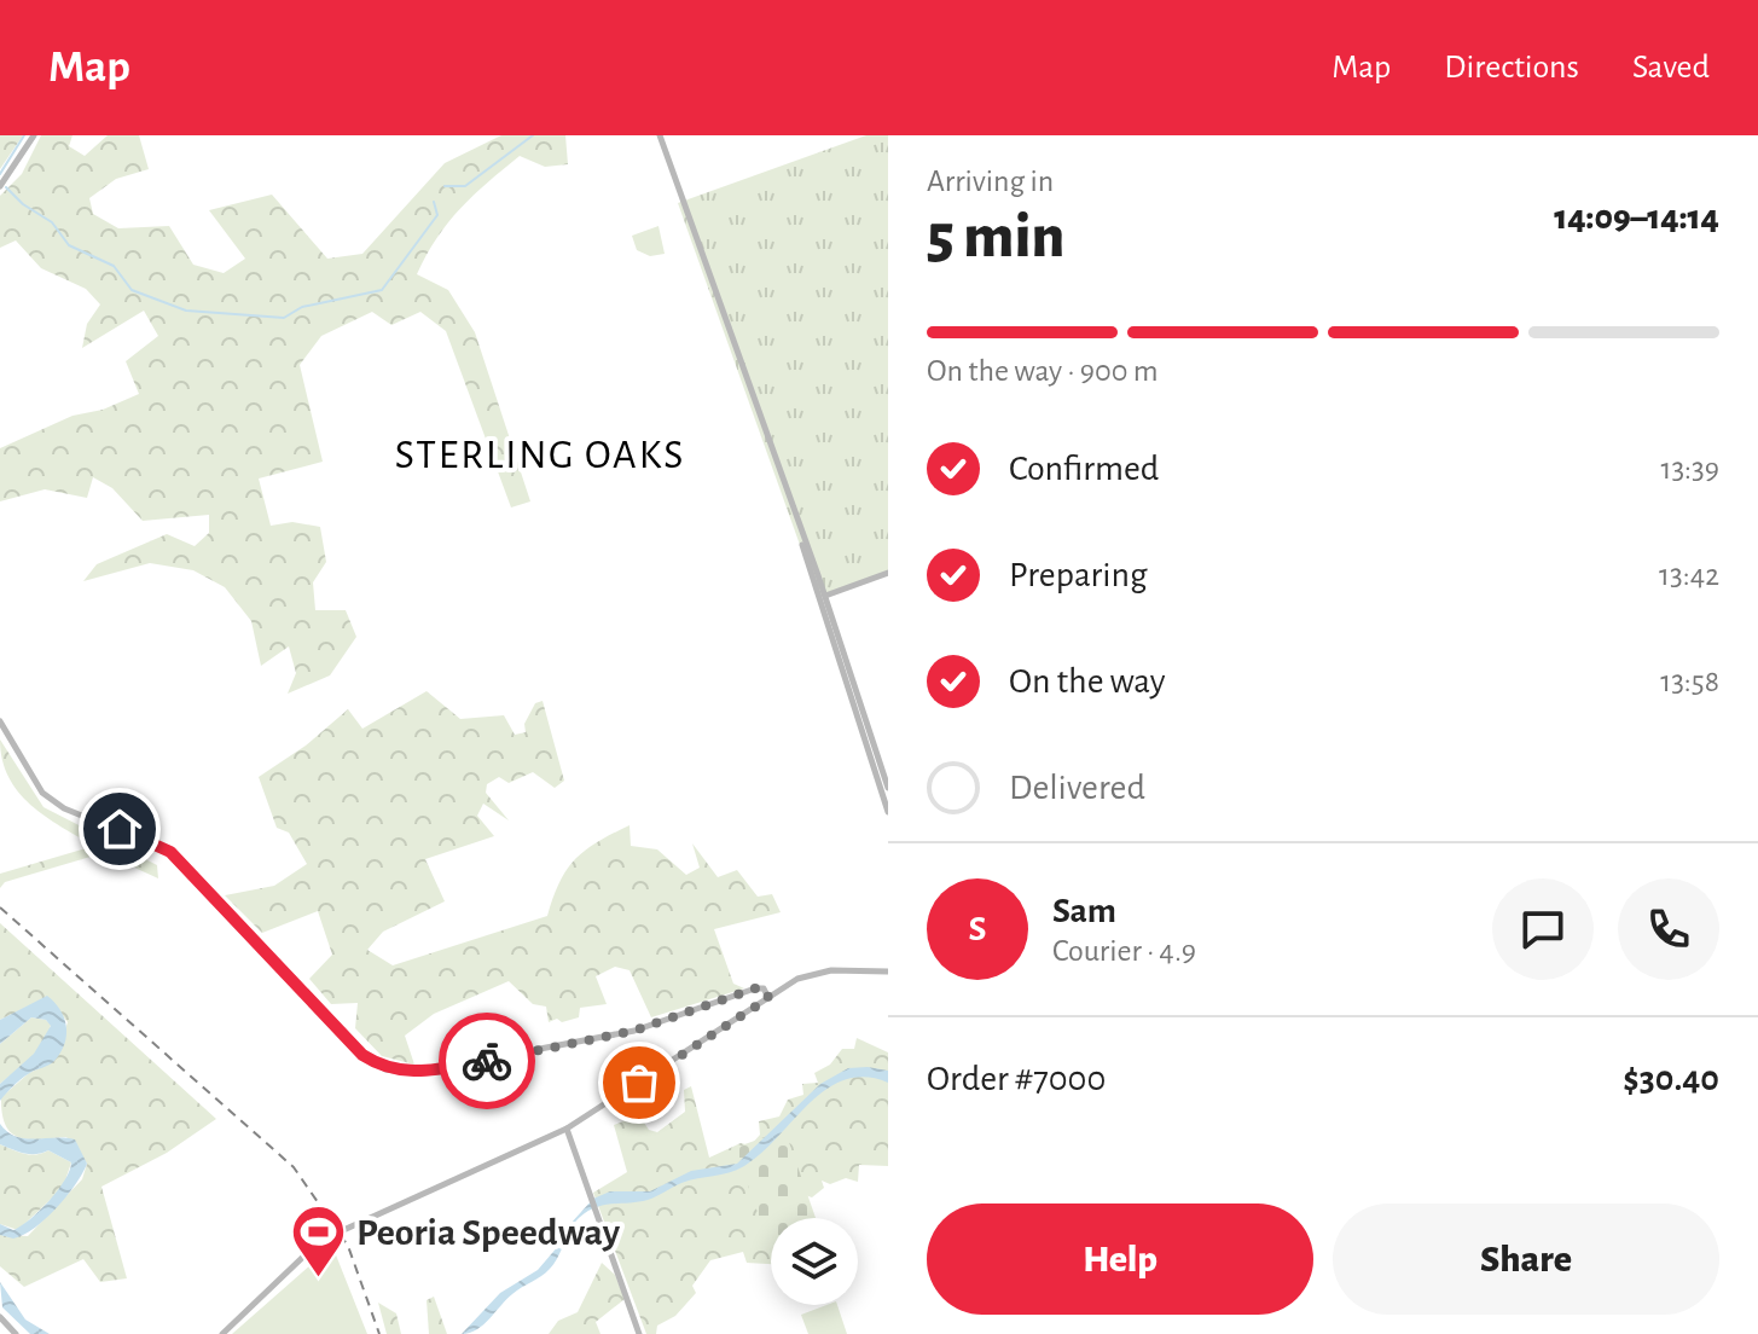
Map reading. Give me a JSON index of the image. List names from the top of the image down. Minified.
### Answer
{"districts":["STERLING OAKS"],"places":{"sports":["Peoria Speedway"]},"page":{"header":"Map","nav":["Map","Directions","Saved"],"heading":["5 min","Arriving in","14:09–14:14"],"panel":["Sam","Courier · 4.9","Order #7000","$30.40"],"bar":"On the way · 900 m","list":[["Confirmed","13:39"],["Preparing","13:42"],["On the way","13:58"],"Delivered"],"round":"S","buttons":["Help","Share"]}}
